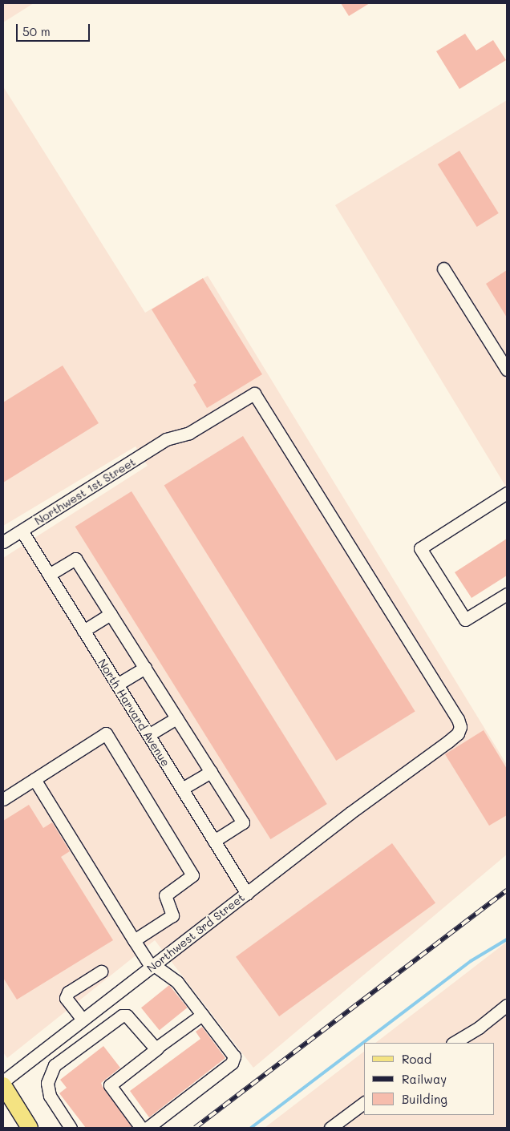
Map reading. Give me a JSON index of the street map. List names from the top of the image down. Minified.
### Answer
{"streets":{"street":["Northwest 1st Street","North Harvard Avenue","Northwest 3rd Street"]},"crossings":[["Northwest 1st Street","North Harvard Avenue"],["Northwest 1st Street","Northwest 3rd Street"],["North Harvard Avenue","Northwest 3rd Street"]],"legend":["Road","Railway","Building"],"scale_bar":"50 m"}
